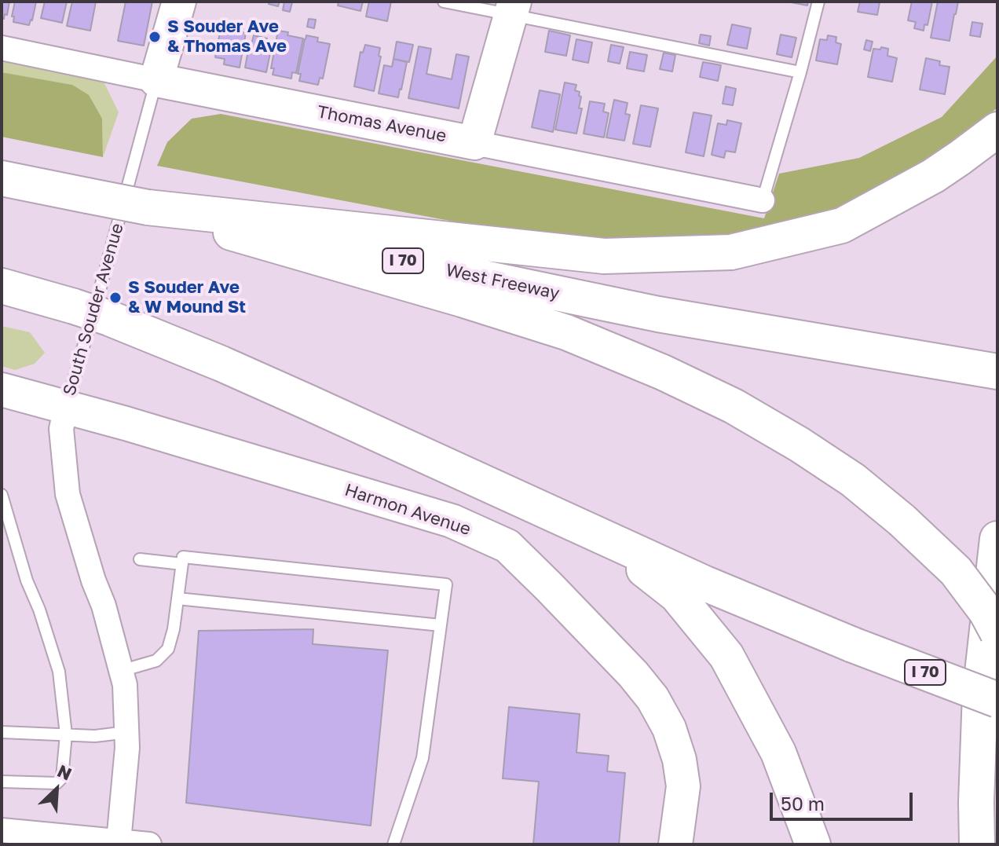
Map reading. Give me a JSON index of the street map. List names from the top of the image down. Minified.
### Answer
{"streets":{"highway":["I 70","West Freeway"],"main road":["Thomas Avenue","South Souder Avenue","Harmon Avenue"]},"crossings":[["Thomas Avenue","South Souder Avenue"],["South Souder Avenue","Harmon Avenue"]],"places":["S Souder Ave & Thomas Ave","S Souder Ave & W Mound St"],"scale_bar":"50 m","north":"top right"}
